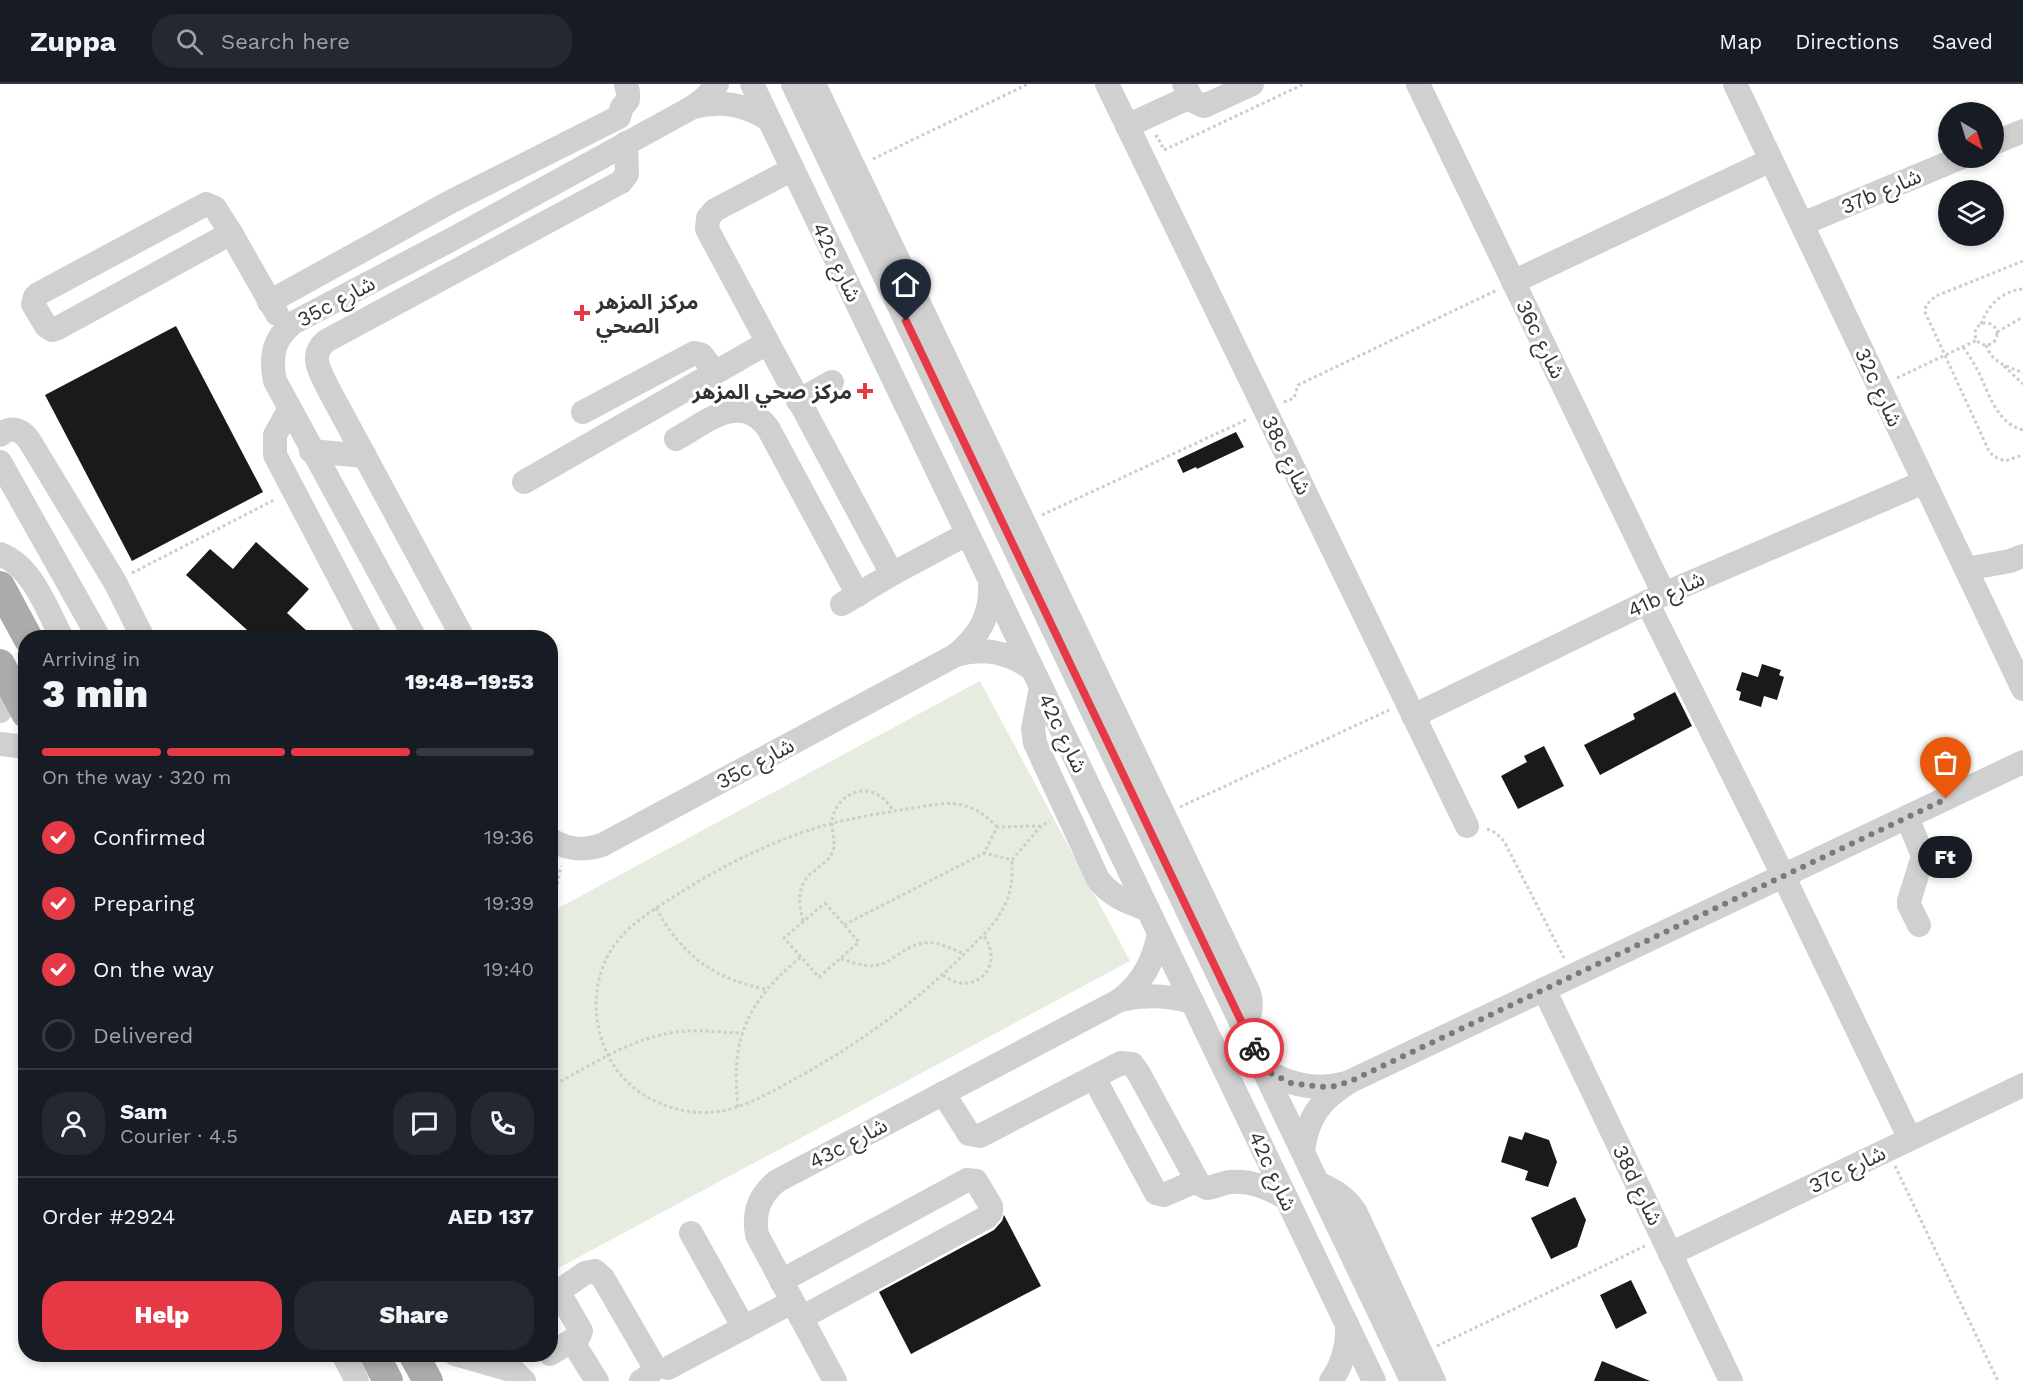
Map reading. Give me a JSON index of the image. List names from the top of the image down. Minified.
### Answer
{"streets":{"street":["37b شارع","42c شارع","35c شارع","36c شارع","32c شارع","38c شارع","41b شارع","43c شارع","37c شارع","38d شارع"]},"crossings":[["37b شارع","32c شارع"],["42c شارع","35c شارع"],["42c شارع","43c شارع"],["36c شارع","41b شارع"],["36c شارع","37c شارع"],["32c شارع","41b شارع"],["38c شارع","41b شارع"],["37c شارع","38d شارع"]],"places":{"health":["مركز المزهر الصحي","مركز صحي المزهر"],"other":["Ft"]},"north":"bottom right","page":{"header":"Zuppa","search":"Search here","nav":["Map","Directions","Saved"],"heading":["3 min","Arriving in","19:48–19:53"],"panel":["Sam","Courier · 4.5","Order #2924","AED 137"],"bar":"On the way · 320 m","list":[["Confirmed","19:36"],["Preparing","19:39"],["On the way","19:40"],"Delivered"],"bubble":"Ft","buttons":["Help","Share"]}}
